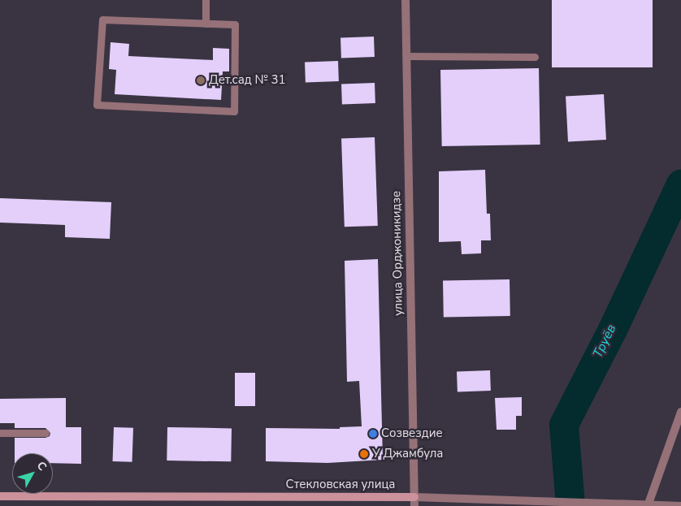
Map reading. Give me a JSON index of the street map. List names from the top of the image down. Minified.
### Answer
{"streets":{"street":["улица Орджоникидзе","Стекловская улица"]},"crossings":[["улица Орджоникидзе","Стекловская улица"]],"water":["Труёв"],"places":["Дет.сад № 31","Созвездие","У Джамбула"],"north":"top right"}
